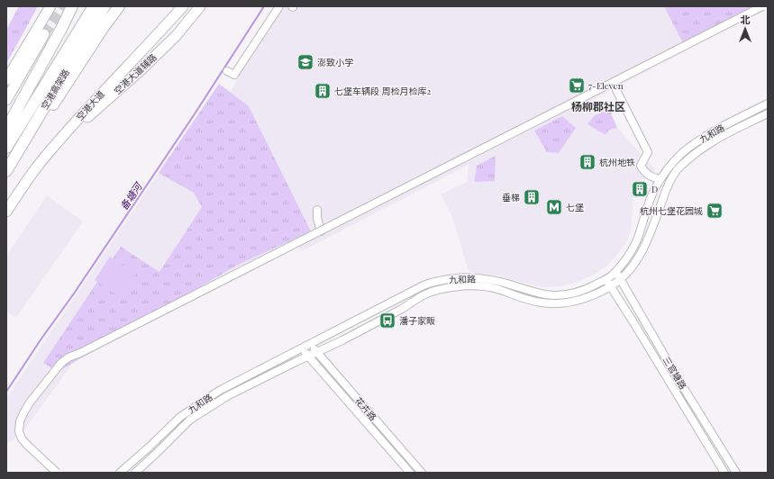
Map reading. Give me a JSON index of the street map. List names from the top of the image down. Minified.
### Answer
{"streets":{"highway":["空港高架路"],"main road":["空港大道辅路","空港大道"],"street":["九和路","三官塘路","花卉路"]},"crossings":[["空港大道辅路","空港大道"],["九和路","三官塘路"],["九和路","花卉路"]],"districts":["杨柳郡社区"],"water":["备塘河"],"places":{"school or university":["澎致小学"],"supermarket":["7-Eleven","杭州七堡花园城"],"building":["七堡车辆段 周检月检库2","杭州地铁","D","垂梯"],"metro station":["七堡"],"bus stop":["潘子家畈"]},"north":"top"}
